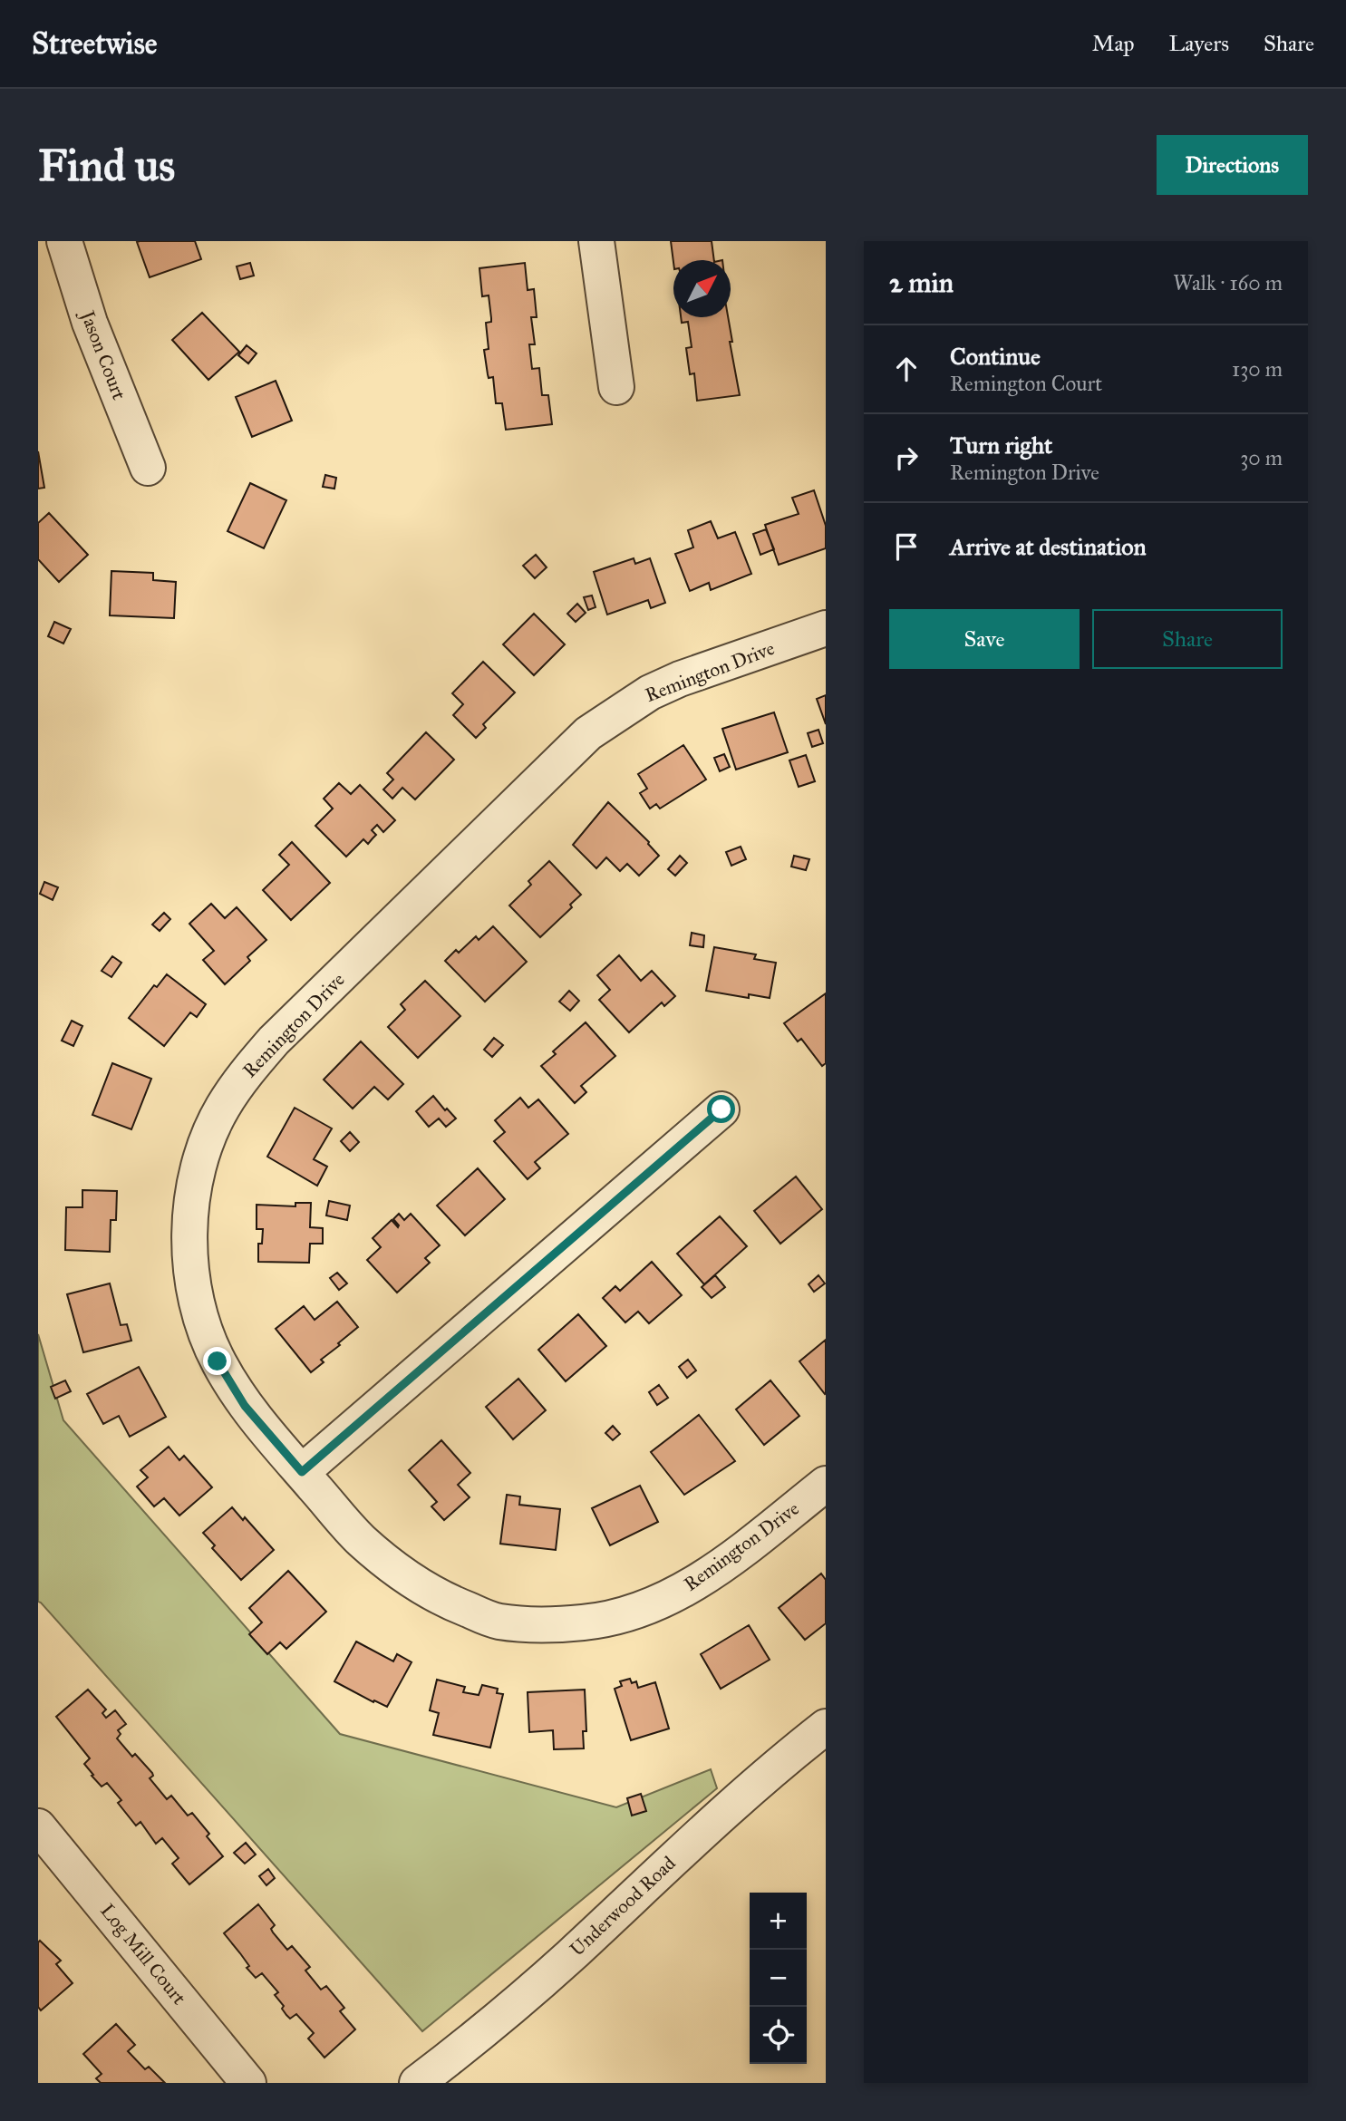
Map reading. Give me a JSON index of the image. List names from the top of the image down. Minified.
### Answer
{"streets":{"street":["Jason Court","Remington Drive","Underwood Road","Log Mill Court"]},"north":"top right","page":{"header":"Streetwise","nav":["Map","Layers","Share"],"buttons":["Directions",["Save","Share"]],"title":"Find us","heading":["2 min","Walk · 160 m"],"list":[["Continue","Remington Court","130 m"],["Turn right","Remington Drive","30 m"],"Arrive at destination"],"map_buttons":["+","−"]}}
